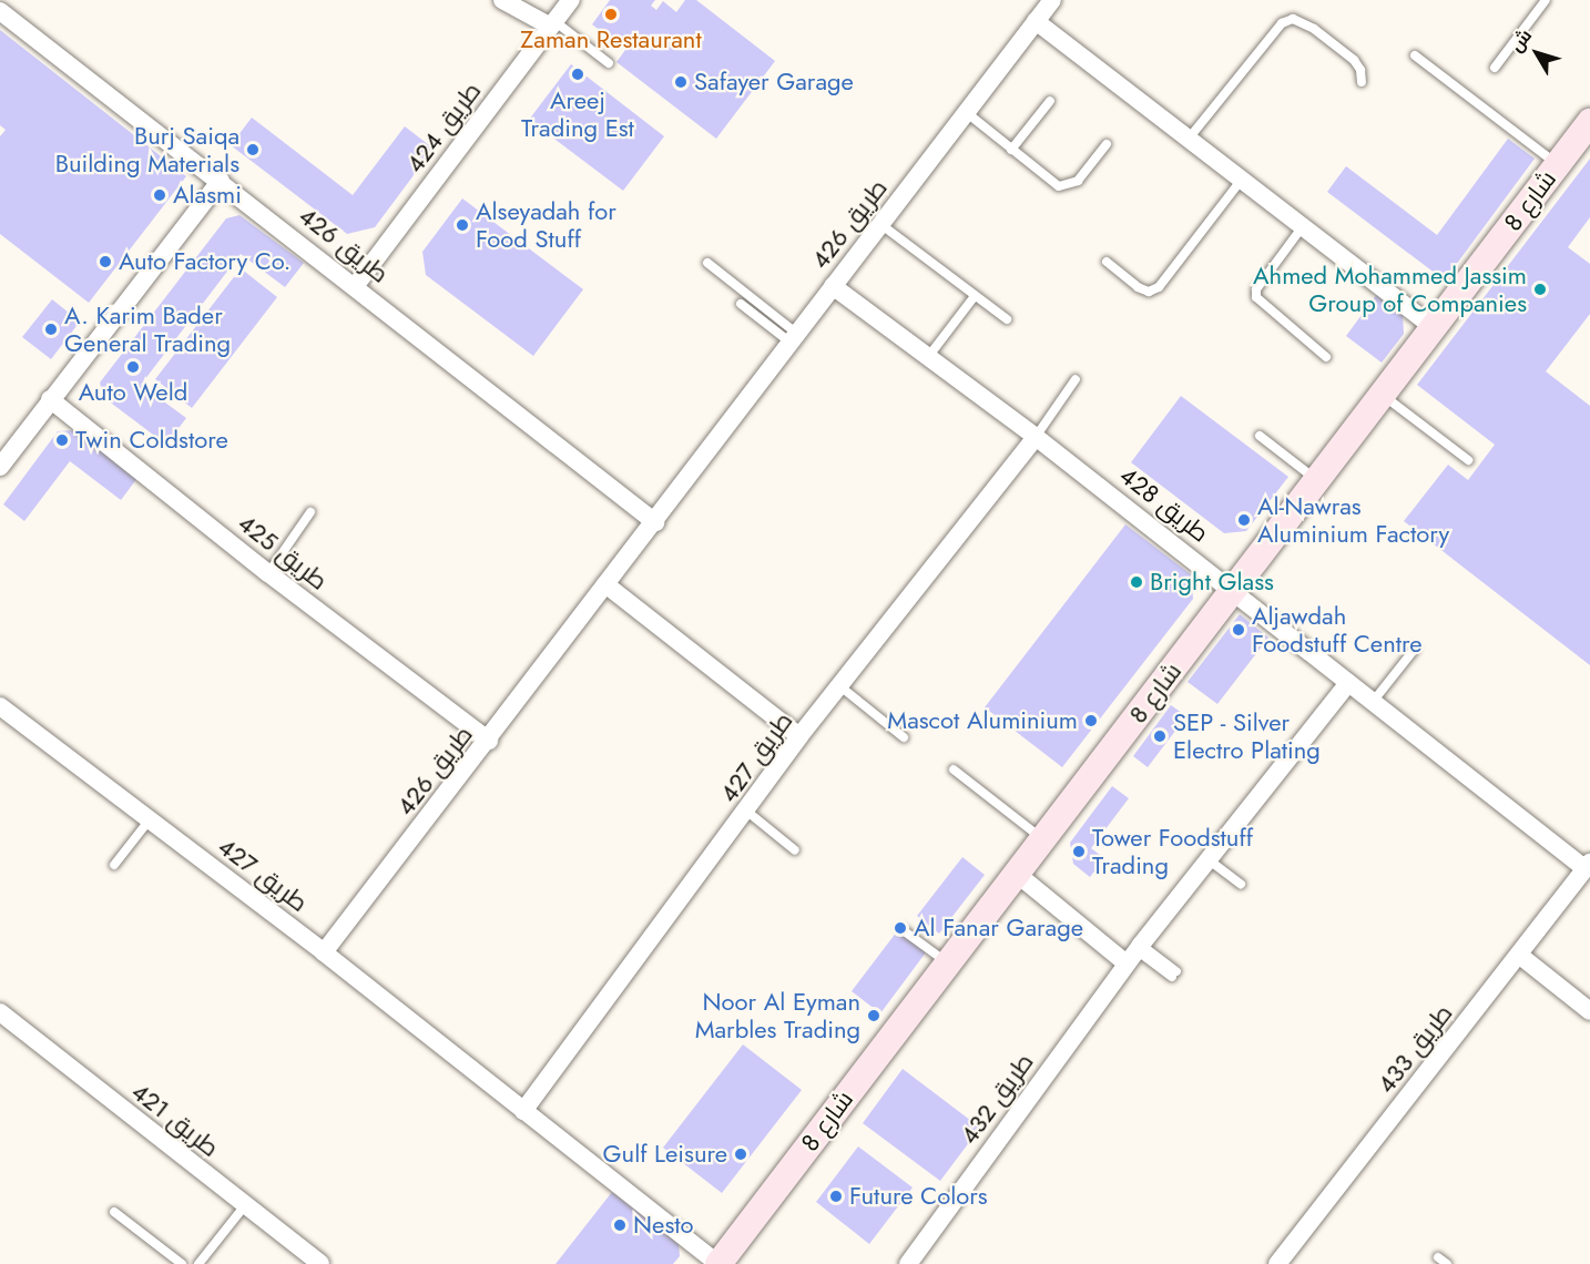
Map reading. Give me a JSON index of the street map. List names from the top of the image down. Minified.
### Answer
{"streets":{"street":["طريق 424","شارع 8","طريق 426","طريق 428","طريق 425","طريق 427","طريق 433","طريق 432","طريق 421"]},"crossings":[["طريق 424","طريق 426"],["شارع 8","طريق 428"],["شارع 8","طريق 427"],["طريق 426","طريق 428"],["طريق 426","طريق 425"],["طريق 426","طريق 427"],["طريق 428","طريق 427"],["طريق 428","طريق 433"],["طريق 428","طريق 432"]],"places":["Zaman Restaurant","Areej Trading Est","Safayer Garage","Burj Saiqa Building Materials","Alasmi","Alseyadah for Food Stuff","Auto Factory Co.","Ahmed Mohammed Jassim Group of Companies","A. Karim Bader General Trading","Auto Weld","Twin Coldstore","Al-Nawras Aluminium Factory","Bright Glass","Aljawdah Foodstuff Centre","Mascot Aluminium","SEP - Silver Electro Plating","Tower Foodstuff Trading","Al Fanar Garage","Noor Al Eyman Marbles Trading","Gulf Leisure","Future Colors","Nesto"],"north":"top left"}
